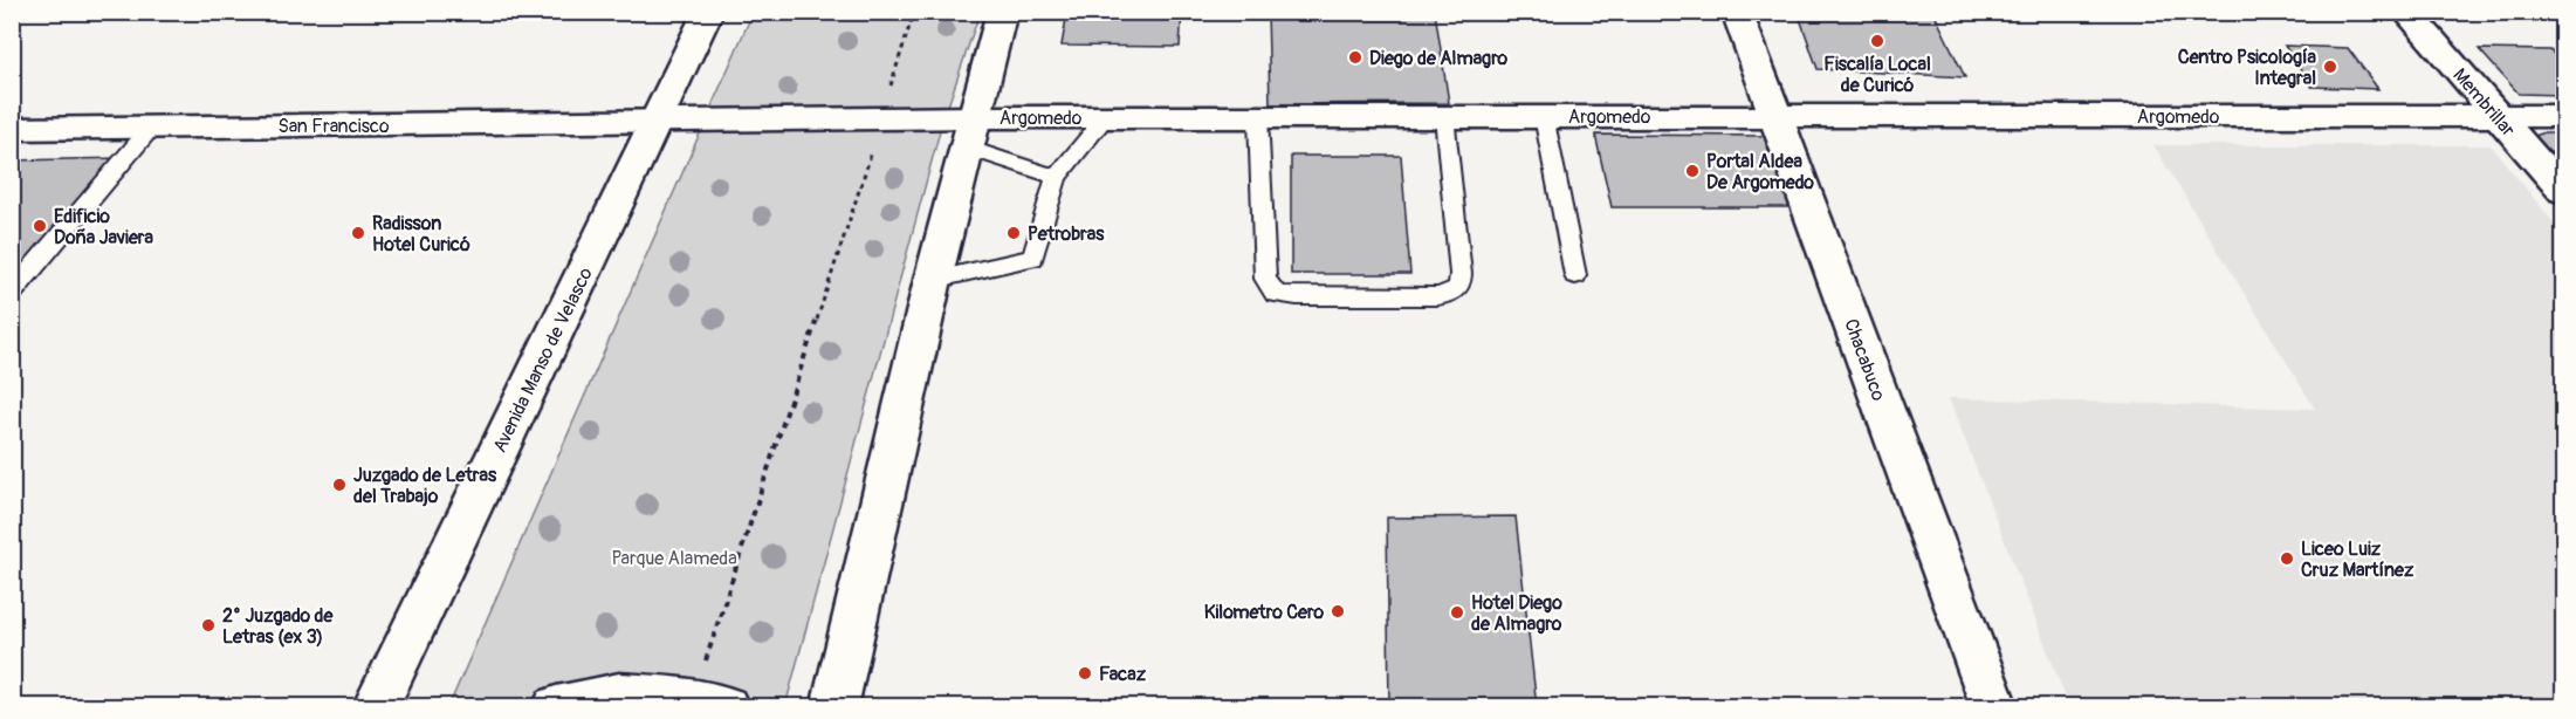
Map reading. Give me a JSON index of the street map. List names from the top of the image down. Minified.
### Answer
{"streets":{"street":["Membrillar","Argomedo","San Francisco","Avenida Manso de Velasco","Chacabuco"]},"crossings":[["Membrillar","Argomedo"],["Argomedo","San Francisco"],["Argomedo","Avenida Manso de Velasco"],["Argomedo","Chacabuco"],["San Francisco","Avenida Manso de Velasco"]],"parks":["Parque Alameda"],"places":["Fiscalía Local de Curicó","Diego de Almagro","Centro Psicología Integral","Portal Aldea De Argomedo","Edificio Doña Javiera","Radisson Hotel Curicó","Petrobras","Juzgado de Letras del Trabajo","Liceo Luiz Cruz Martínez","Kilometro Cero","Hotel Diego de Almagro","2° Juzgado de Letras (ex 3)","Facaz"]}
